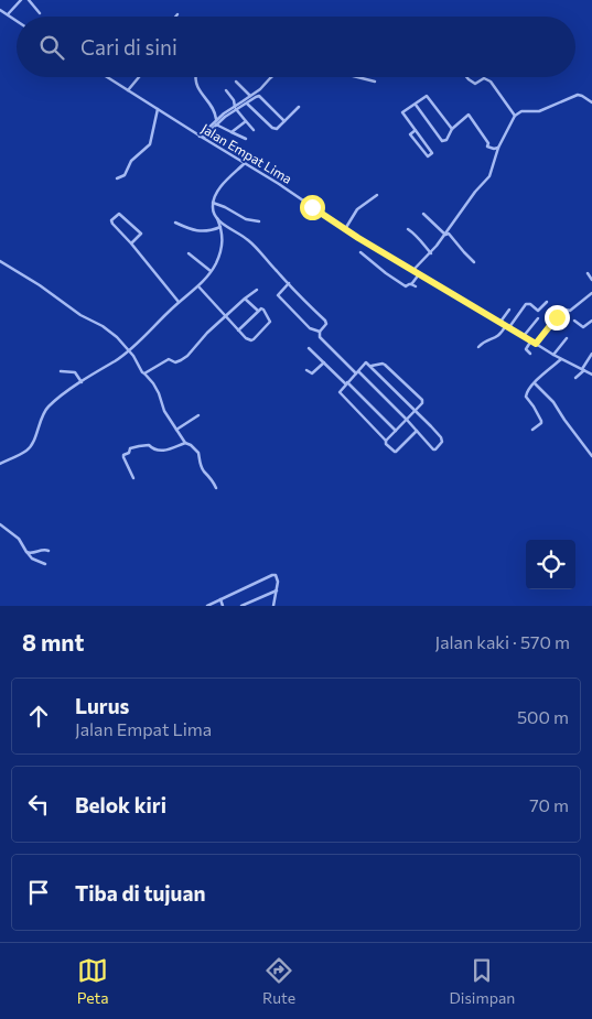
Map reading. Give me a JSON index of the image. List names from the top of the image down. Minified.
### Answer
{"streets":{"street":["Jalan Empat Lima"]},"page":{"search":"Cari di sini","heading":["8 mnt","Jalan kaki · 570 m"],"list":[["Lurus","Jalan Empat Lima","500 m"],["Belok kiri","70 m"],"Tiba di tujuan"],"nav":["Peta","Rute","Disimpan"]}}
